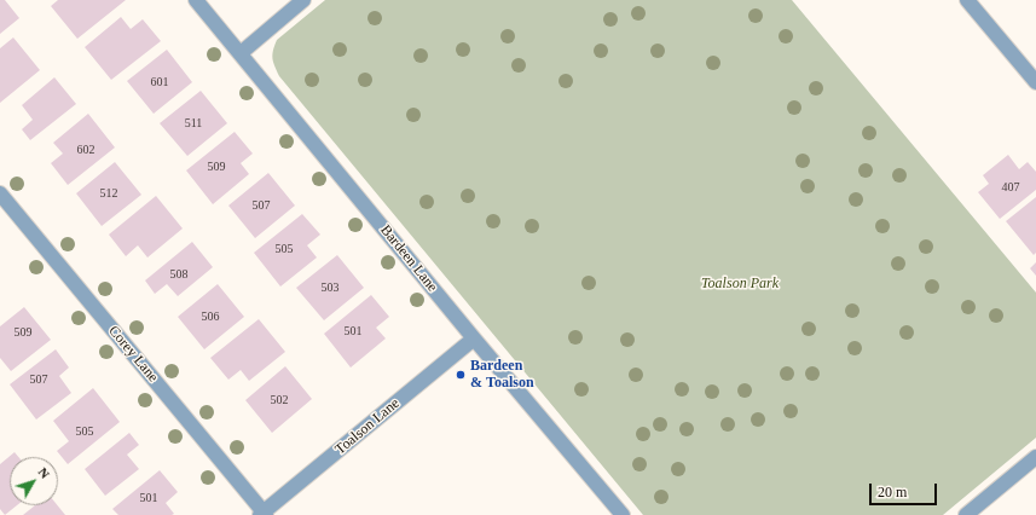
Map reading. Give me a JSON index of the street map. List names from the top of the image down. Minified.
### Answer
{"streets":{"street":["Bardeen Lane","Corey Lane","Toalson Lane"]},"crossings":[["Bardeen Lane","Toalson Lane"],["Corey Lane","Toalson Lane"]],"parks":["Toalson Park"],"places":["Bardeen & Toalson"],"house_numbers":["601","511","602","509","407","512","507","505","508","503","506","501","509","507","502","505","501"],"scale_bar":"20 m","north":"top right"}
